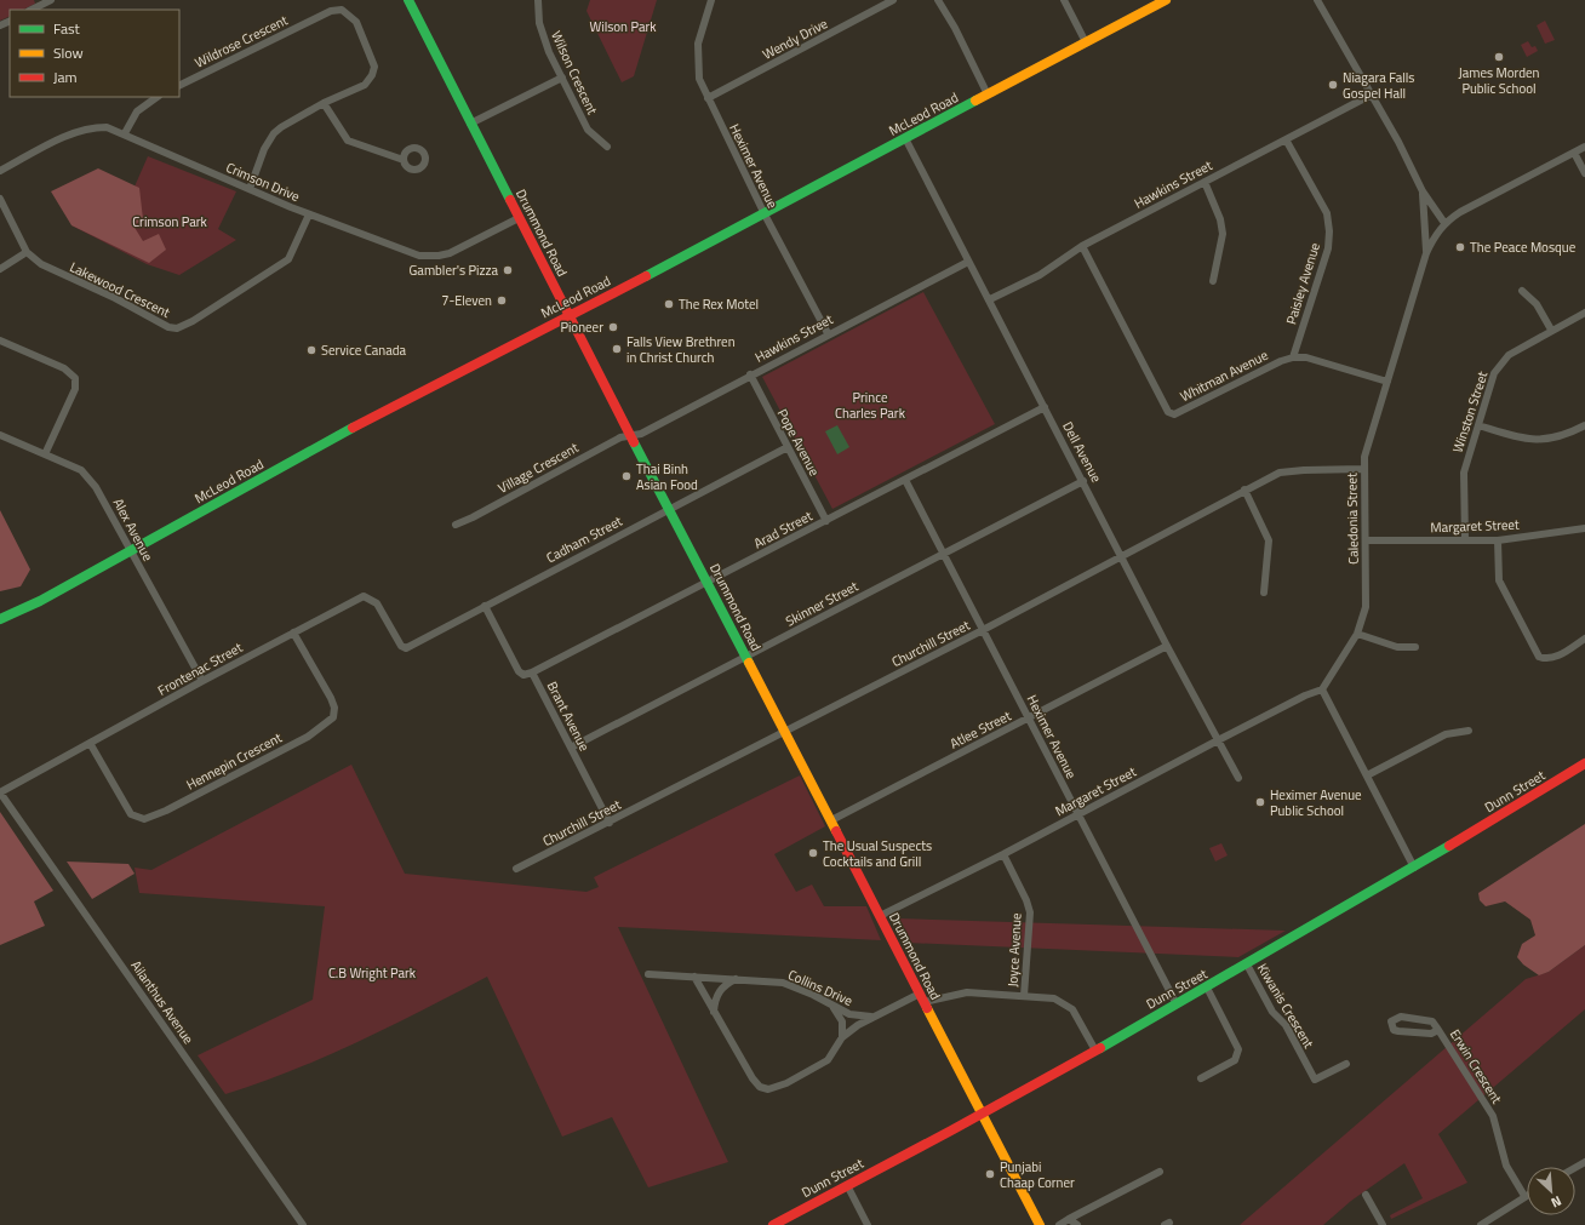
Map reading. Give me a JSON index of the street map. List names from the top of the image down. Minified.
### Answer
{"streets":{"main road":["McLeod Road","Drummond Road","Dunn Street"],"street":["Wendy Drive","Wildrose Crescent","Wilson Crescent","Heximer Avenue","Crimson Drive","Hawkins Street","Paisley Avenue","Lakewood Crescent","Whitman Avenue","Winston Street","Pope Avenue","Dell Avenue","Village Crescent","Caledonia Street","Margaret Street","Alex Avenue","Arad Street","Cadham Street","Skinner Street","Churchill Street","Frontenac Street","Brant Avenue","Atlee Street","Hennepin Crescent","Joyce Avenue","Collins Drive","Ailanthus Avenue","Kiwanis Crescent","Erwin Crescent"]},"crossings":[["Wendy Drive","Heximer Avenue"],["McLeod Road","Heximer Avenue"],["McLeod Road","Drummond Road"],["McLeod Road","Dell Avenue"],["McLeod Road","Alex Avenue"],["Heximer Avenue","Hawkins Street"],["Heximer Avenue","Margaret Street"],["Heximer Avenue","Arad Street"],["Heximer Avenue","Skinner Street"],["Heximer Avenue","Churchill Street"],["Heximer Avenue","Atlee Street"],["Heximer Avenue","Dunn Street"],["Crimson Drive","Drummond Road"],["Crimson Drive","Lakewood Crescent"],["Hawkins Street","Drummond Road"],["Hawkins Street","Paisley Avenue"],["Hawkins Street","Whitman Avenue"],["Hawkins Street","Pope Avenue"],["Hawkins Street","Dell Avenue"],["Hawkins Street","Village Crescent"],["Drummond Road","Village Crescent"],["Drummond Road","Margaret Street"],["Drummond Road","Arad Street"],["Drummond Road","Cadham Street"],["Drummond Road","Skinner Street"],["Drummond Road","Churchill Street"],["Drummond Road","Atlee Street"],["Drummond Road","Dunn Street"],["Paisley Avenue","Whitman Avenue"],["Whitman Avenue","Caledonia Street"],["Winston Street","Margaret Street"],["Pope Avenue","Arad Street"],["Pope Avenue","Cadham Street"],["Dell Avenue","Margaret Street"],["Dell Avenue","Arad Street"],["Dell Avenue","Skinner Street"],["Dell Avenue","Churchill Street"],["Dell Avenue","Atlee Street"],["Caledonia Street","Margaret Street"],["Caledonia Street","Churchill Street"],["Margaret Street","Joyce Avenue"],["Alex Avenue","Frontenac Street"],["Arad Street","Brant Avenue"],["Cadham Street","Frontenac Street"],["Cadham Street","Brant Avenue"],["Skinner Street","Brant Avenue"],["Churchill Street","Brant Avenue"],["Frontenac Street","Hennepin Crescent"],["Frontenac Street","Ailanthus Avenue"],["Dunn Street","Kiwanis Crescent"]],"parks":["Wilson Park","Crimson Park","Prince Charles Park","C.B Wright Park"],"places":["James Morden Public School","Niagara Falls Gospel Hall","The Peace Mosque","Gambler's Pizza","7-Eleven","The Rex Motel","Pioneer","Falls View Brethren in Christ Church","Service Canada","Thai Binh Asian Food","Heximer Avenue Public School","The Usual Suspects Cocktails and Grill","Punjabi Chaap Corner"],"legend":["Fast","Slow","Jam"],"north":"bottom right"}
